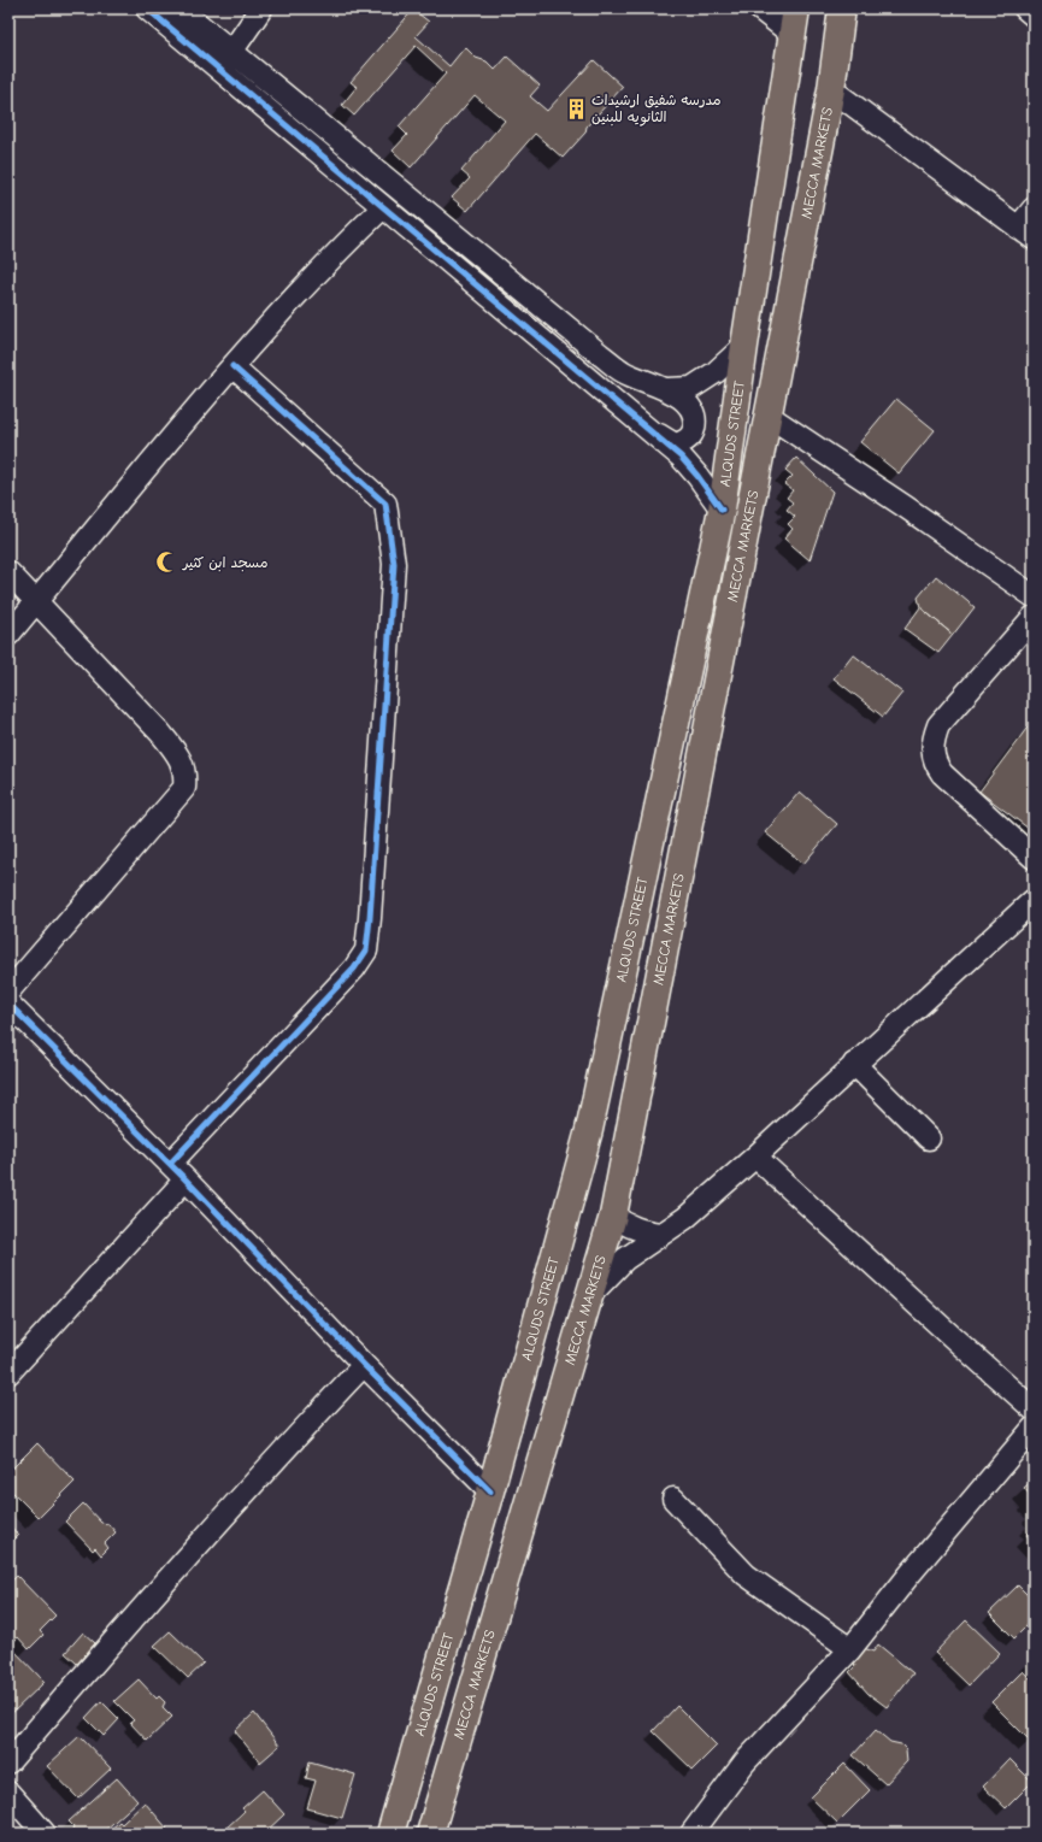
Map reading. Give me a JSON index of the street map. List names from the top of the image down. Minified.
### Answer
{"streets":{"main road":["MECCA MARKETS","ALQUDS STREET"]},"places":{"building":["مدرسه شفيق ارشيدات الثانويه للبنين"],"mosque":["مسجد ابن كثير"]}}
